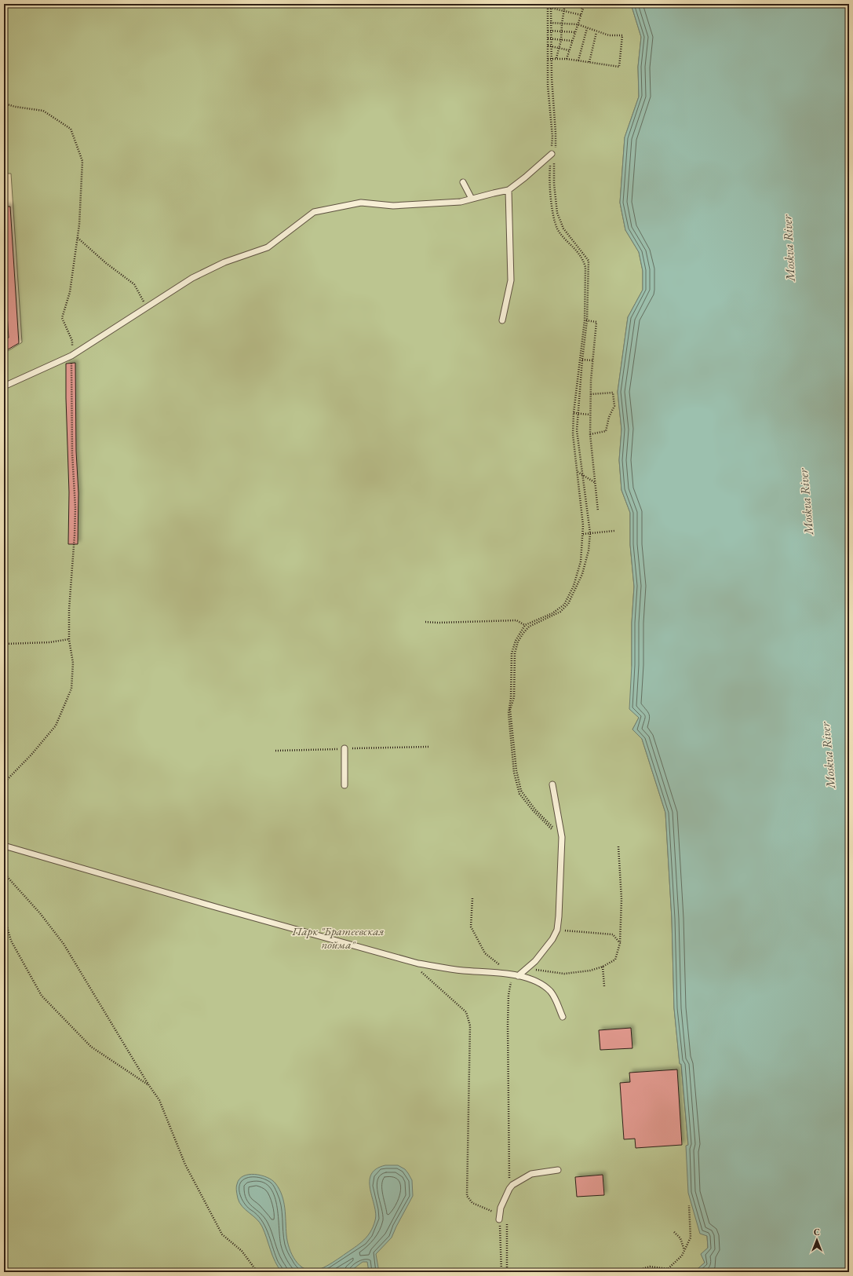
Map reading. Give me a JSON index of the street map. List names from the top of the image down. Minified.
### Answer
{"water":["Moskva River"],"parks":["Парк \"Братеевская пойма\""],"north":"top"}
